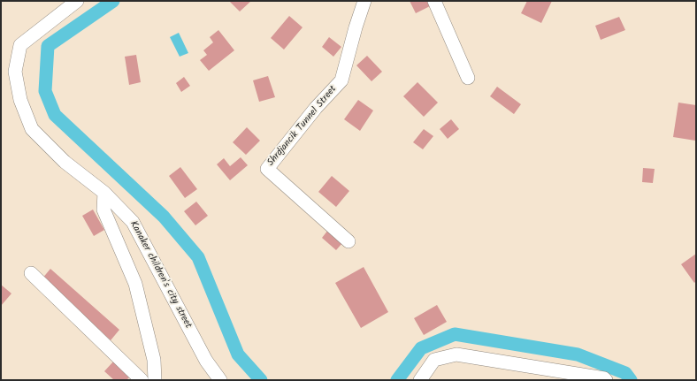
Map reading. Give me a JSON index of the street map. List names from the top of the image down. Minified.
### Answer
{"streets":{"street":["Shrdjancik Tunnel Street","Kanaker children's city street"]}}
